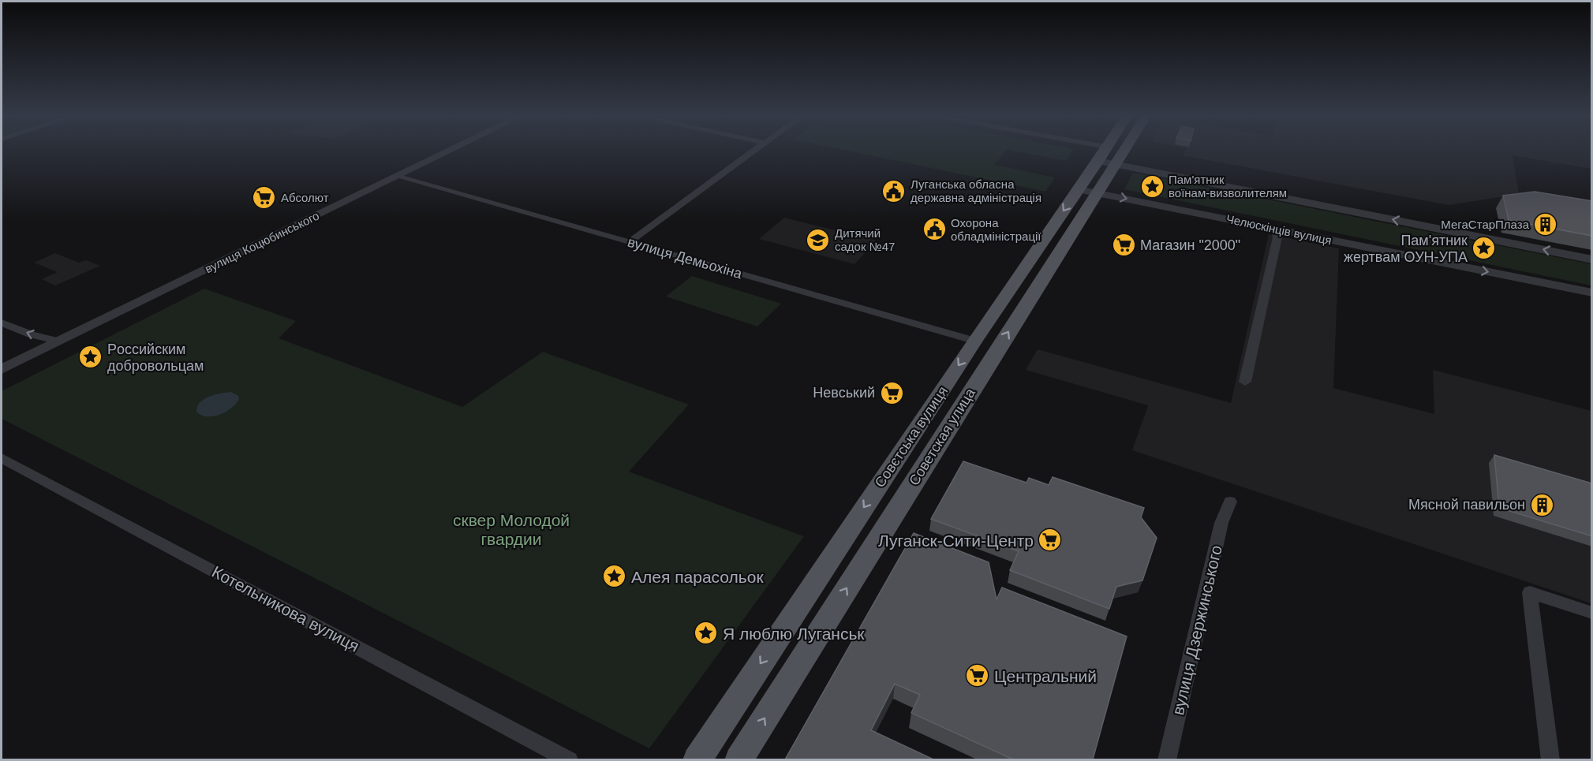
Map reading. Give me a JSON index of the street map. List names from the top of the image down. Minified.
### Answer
{"streets":{"main road":["Совєтська вулиця","Советская улица"],"street":["Челюскінців вулиця","вулиця Коцюбинського","вулиця Демьохіна","Котельникова вулиця","вулиця Дзержинського"]},"crossings":[["Челюскінців вулиця","Совєтська вулиця"],["Челюскінців вулиця","Советская улица"],["вулиця Коцюбинського","вулиця Демьохіна"],["вулиця Демьохіна","Совєтська вулиця"],["Совєтська вулиця","Советская улица"]],"one_way":["Совєтська вулиця","Советская улица"],"parks":["сквер Молодой гвардии"],"places":{"place":["Пам'ятник воїнам-визволителям","Пам'ятник жертвам ОУН-УПА","Pоссийским добровольцам","Алея парасольок","Я люблю Луганськ"],"public building":["Луганська обласна державна адміністрація","Охорона обладміністрації"],"supermarket":["Абсолют","Магазин \"2000\"","Невський","Луганск-Сити-Центр","Центральний"],"building":["МегаСтарПлаза","Мясной павильон"],"school or university":["Дитячий садок №47"]}}
